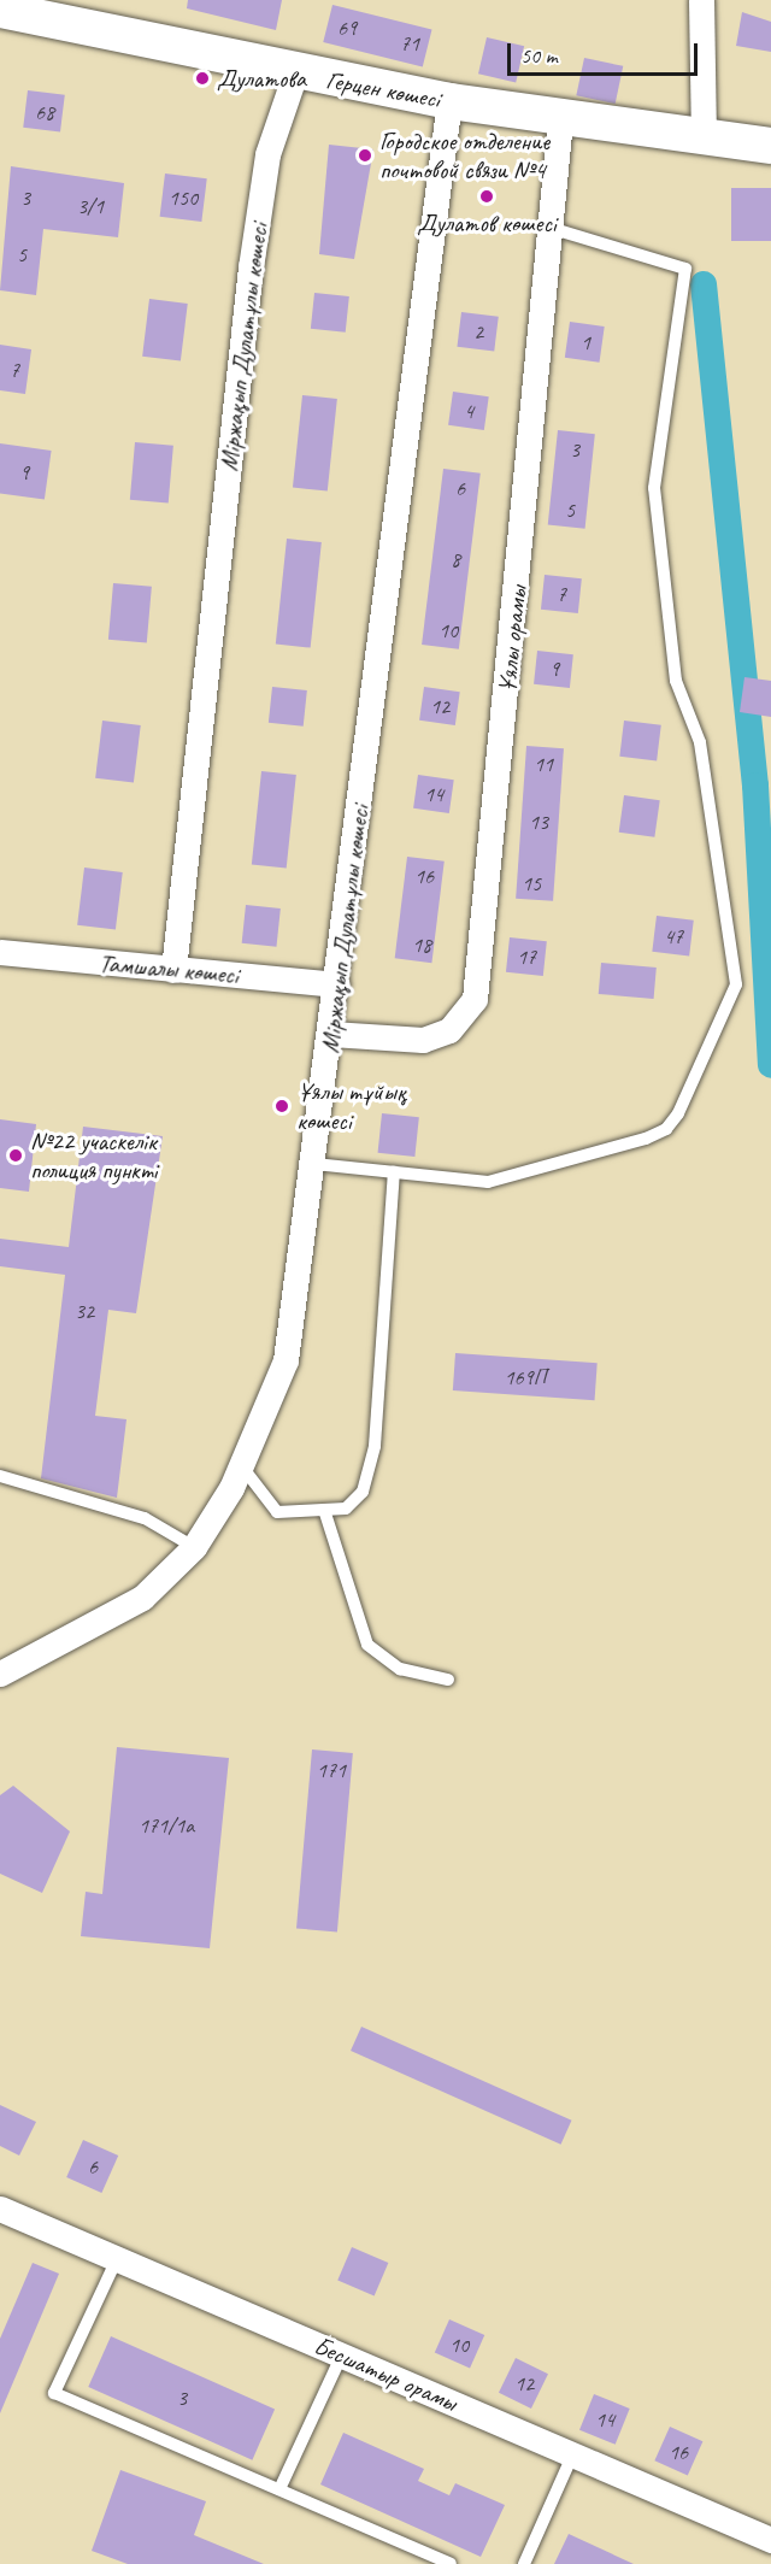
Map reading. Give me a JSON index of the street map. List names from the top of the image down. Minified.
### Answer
{"streets":{"street":["Герцен көшесі","Міржақып Дулатұлы көшесі","Ұялы орамы","Тамшалы көшесі","Бесшатыр орамы"]},"crossings":[["Герцен көшесі","Міржақып Дулатұлы көшесі"],["Герцен көшесі","Ұялы орамы"],["Міржақып Дулатұлы көшесі","Ұялы орамы"],["Міржақып Дулатұлы көшесі","Тамшалы көшесі"]],"places":["Дулатова","Городское отделение почтовой связи №4","Дулатов көшесі","Ұялы тұйық көшесі","№22 учаскелік полиция пункті"],"house_numbers":["69","71","68","3","150","3/1","5","2","1","7","4","3","9","6","5","8","7","10","9","12","11","14","13","16","15","47","18","17","32","169П","171","171/1а","6","10","12","3","14","16"],"scale_bar":"50 m"}
